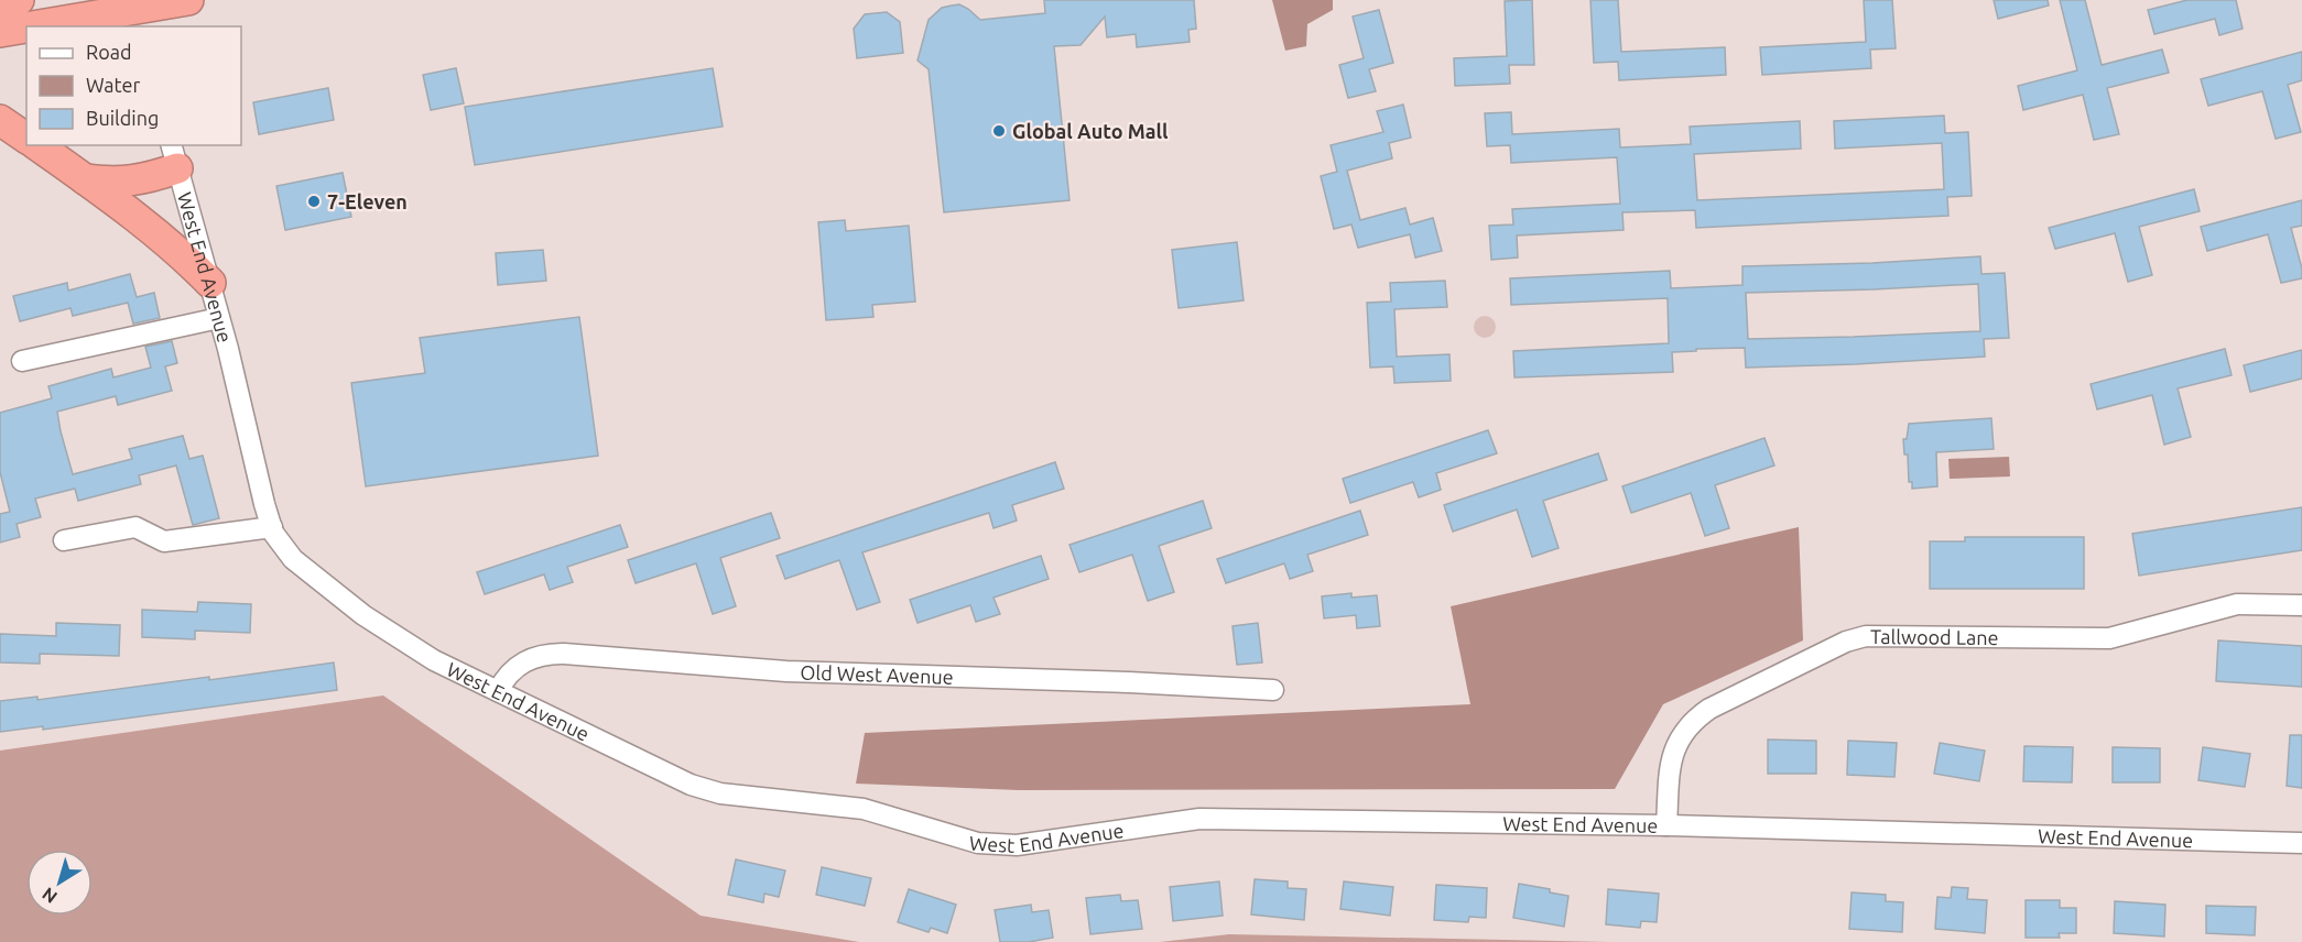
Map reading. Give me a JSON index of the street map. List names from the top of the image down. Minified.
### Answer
{"streets":{"street":["West End Avenue","Tallwood Lane","Old West Avenue"]},"crossings":[["West End Avenue","Tallwood Lane"],["West End Avenue","Old West Avenue"]],"places":["Global Auto Mall","7-Eleven"],"legend":["Road","Water","Building"],"north":"bottom left"}
